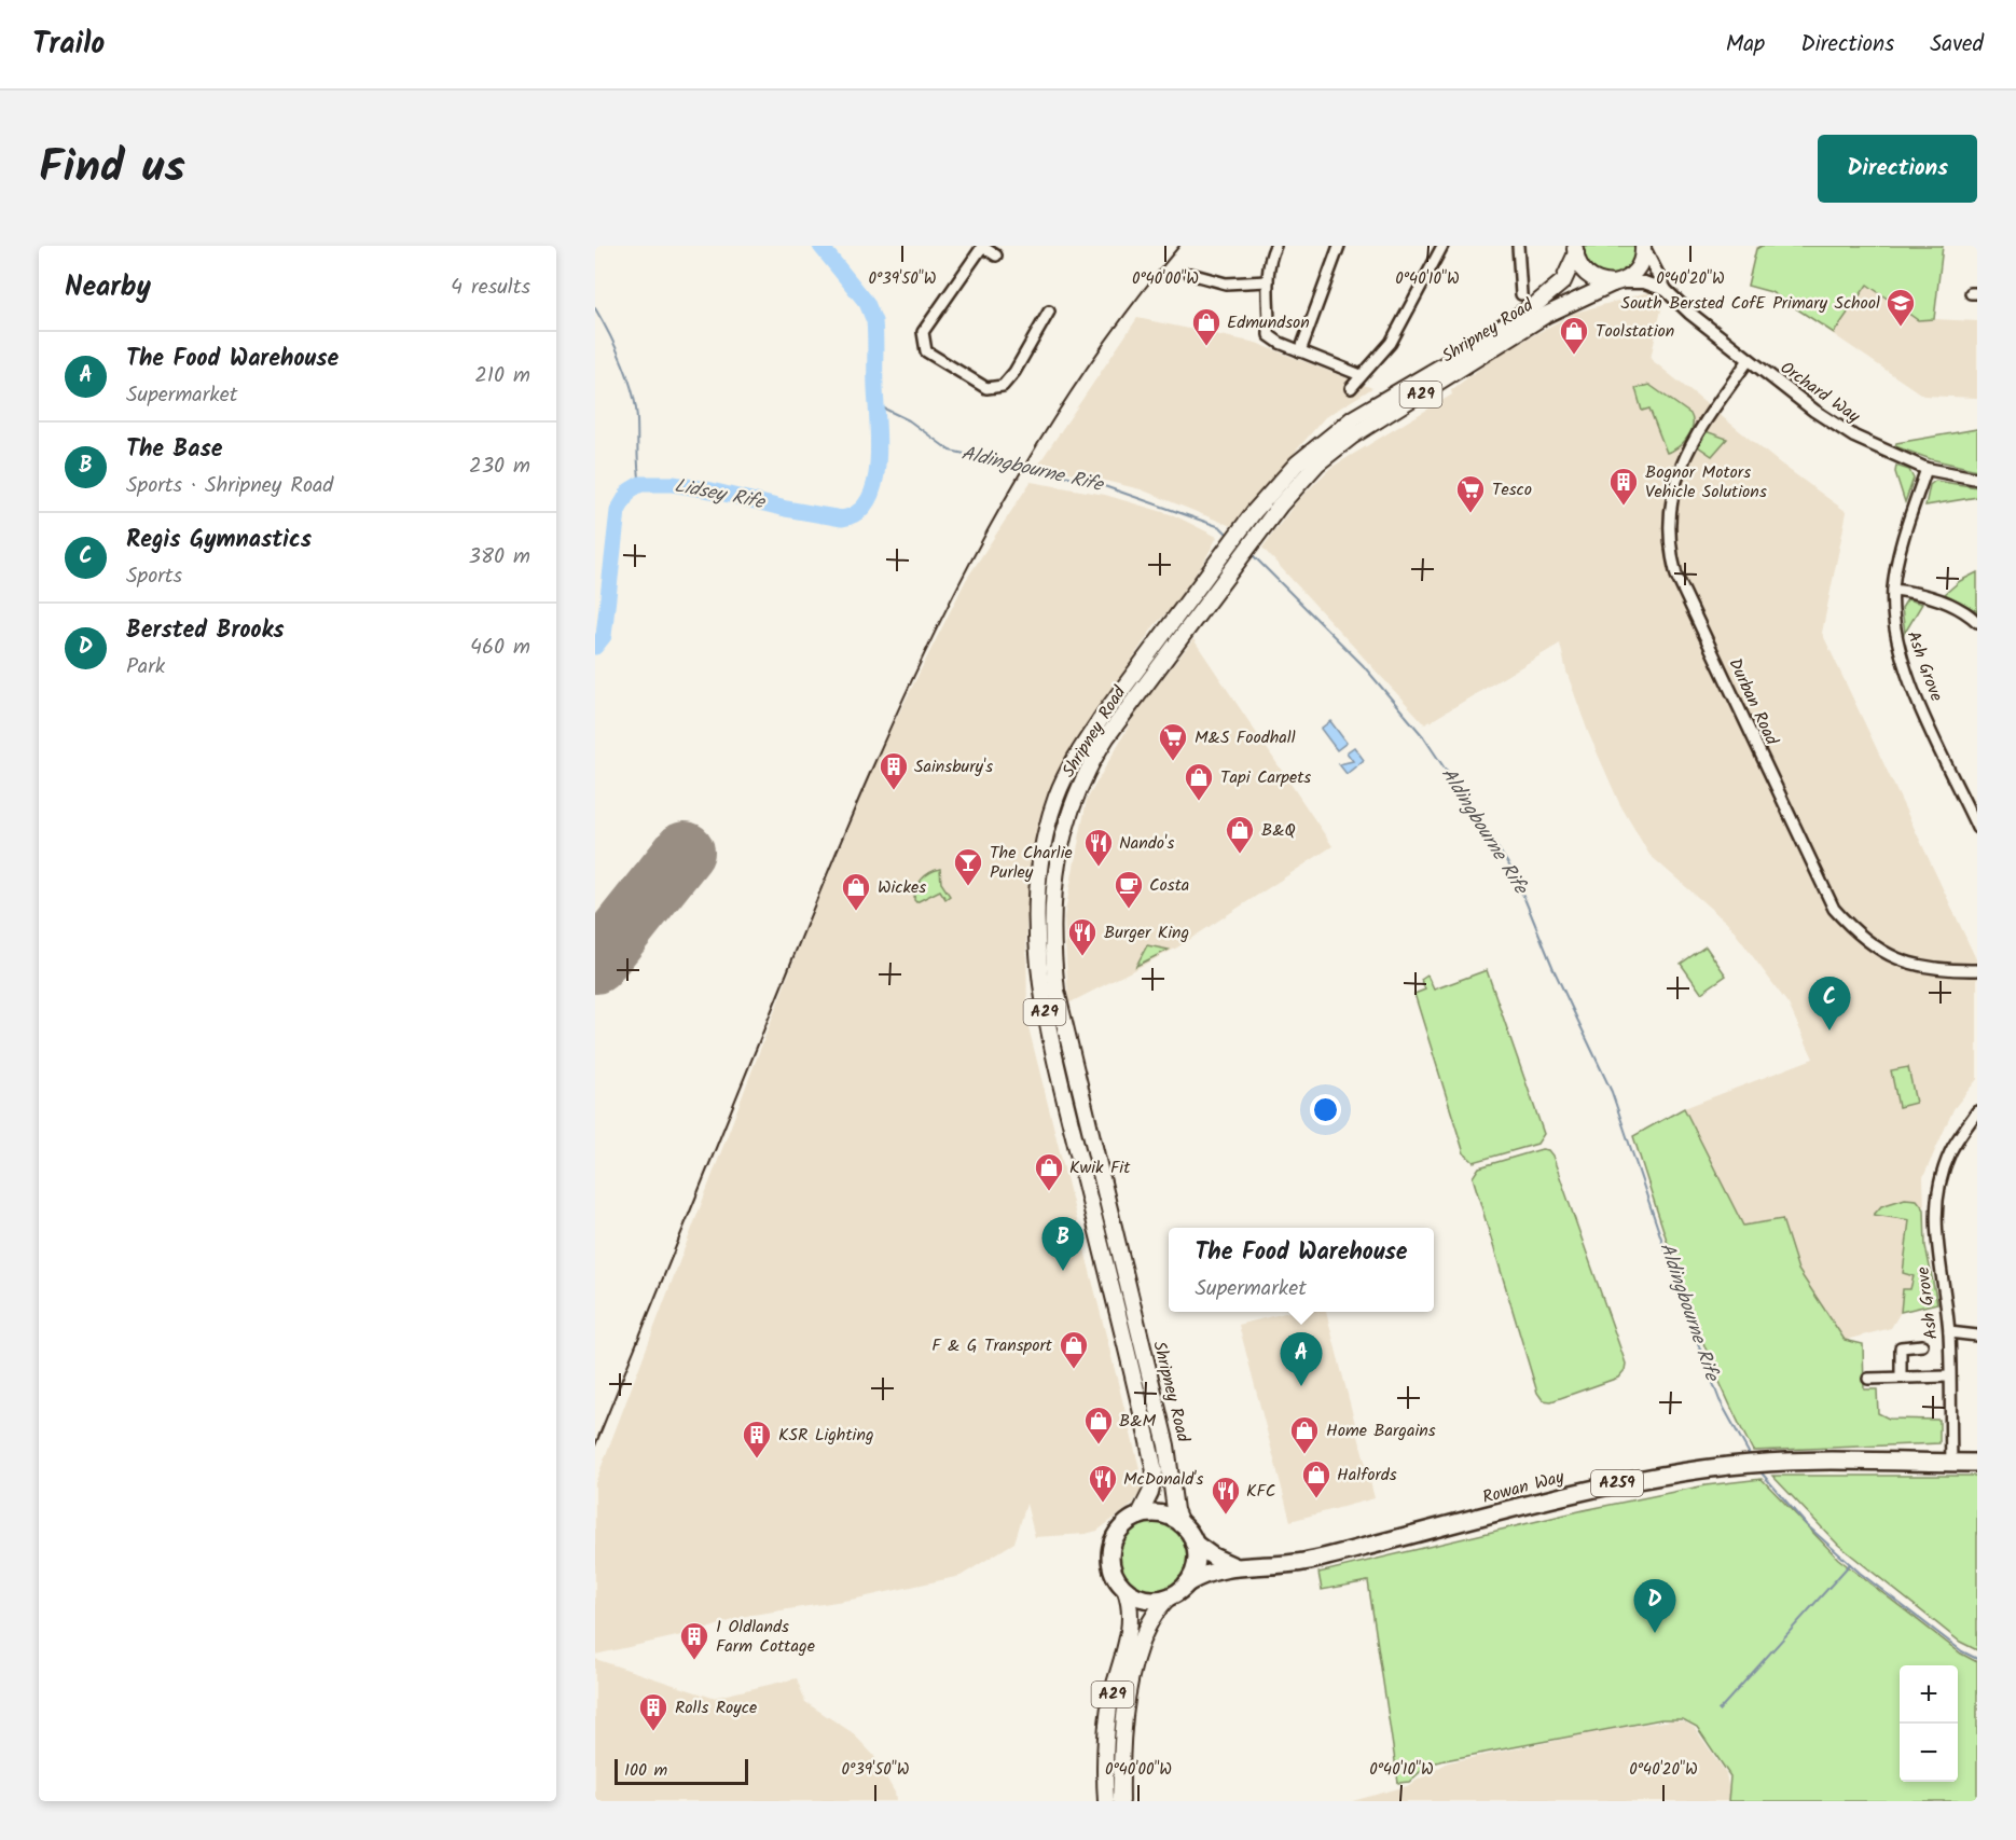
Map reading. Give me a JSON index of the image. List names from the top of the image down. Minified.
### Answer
{"streets":{"highway":["A259","Rowan Way"],"main road":["Shripney Road","A29"],"street":["Orchard Way","Ash Grove","Durban Road"]},"crossings":[["Shripney Road","A29"],["Shripney Road","Rowan Way"],["Orchard Way","Ash Grove"],["Orchard Way","Durban Road"],["A29","Rowan Way"],["Ash Grove","Rowan Way"]],"water":["Aldingbourne Rife","Lidsey Rife"],"places":{"school or university":["South Bersted CofE Primary School"],"shop":["Edmundson","Toolstation","Tapi Carpets","B&Q","Wickes","Kwik Fit","F & G Transport","B&M","Home Bargains","Halfords"],"building":["Bognor Motors Vehicle Solutions","Sainsbury's","KSR Lighting","1 Oldlands Farm Cottage","Rolls Royce"],"supermarket":["Tesco","M&S Foodhall"],"restaurant":["Nando's","Burger King","McDonald's","KFC"],"bar":["The Charlie Purley"],"cafe":["Costa"]},"scale_bar":"100 m","page":{"header":"Trailo","nav":["Map","Directions","Saved"],"title":"Find us","buttons":"Directions","heading":["Nearby","4 results"],"list":[{"mark":"A","name":"The Food Warehouse","note":"Supermarket","value":"210 m"},{"mark":"B","name":"The Base","note":"Sports · Shripney Road","value":"230 m"},{"mark":"C","name":"Regis Gymnastics","note":"Sports","value":"380 m"},{"mark":"D","name":"Bersted Brooks","note":"Park","value":"460 m"}],"pins":["C","B","A","D"],"popup":["The Food Warehouse","Supermarket"],"map_buttons":["+","−"],"scale":"100 m"},"coordinates":["0°39'50\"W","0°40'00\"W","0°40'10\"W","0°40'20\"W"]}
